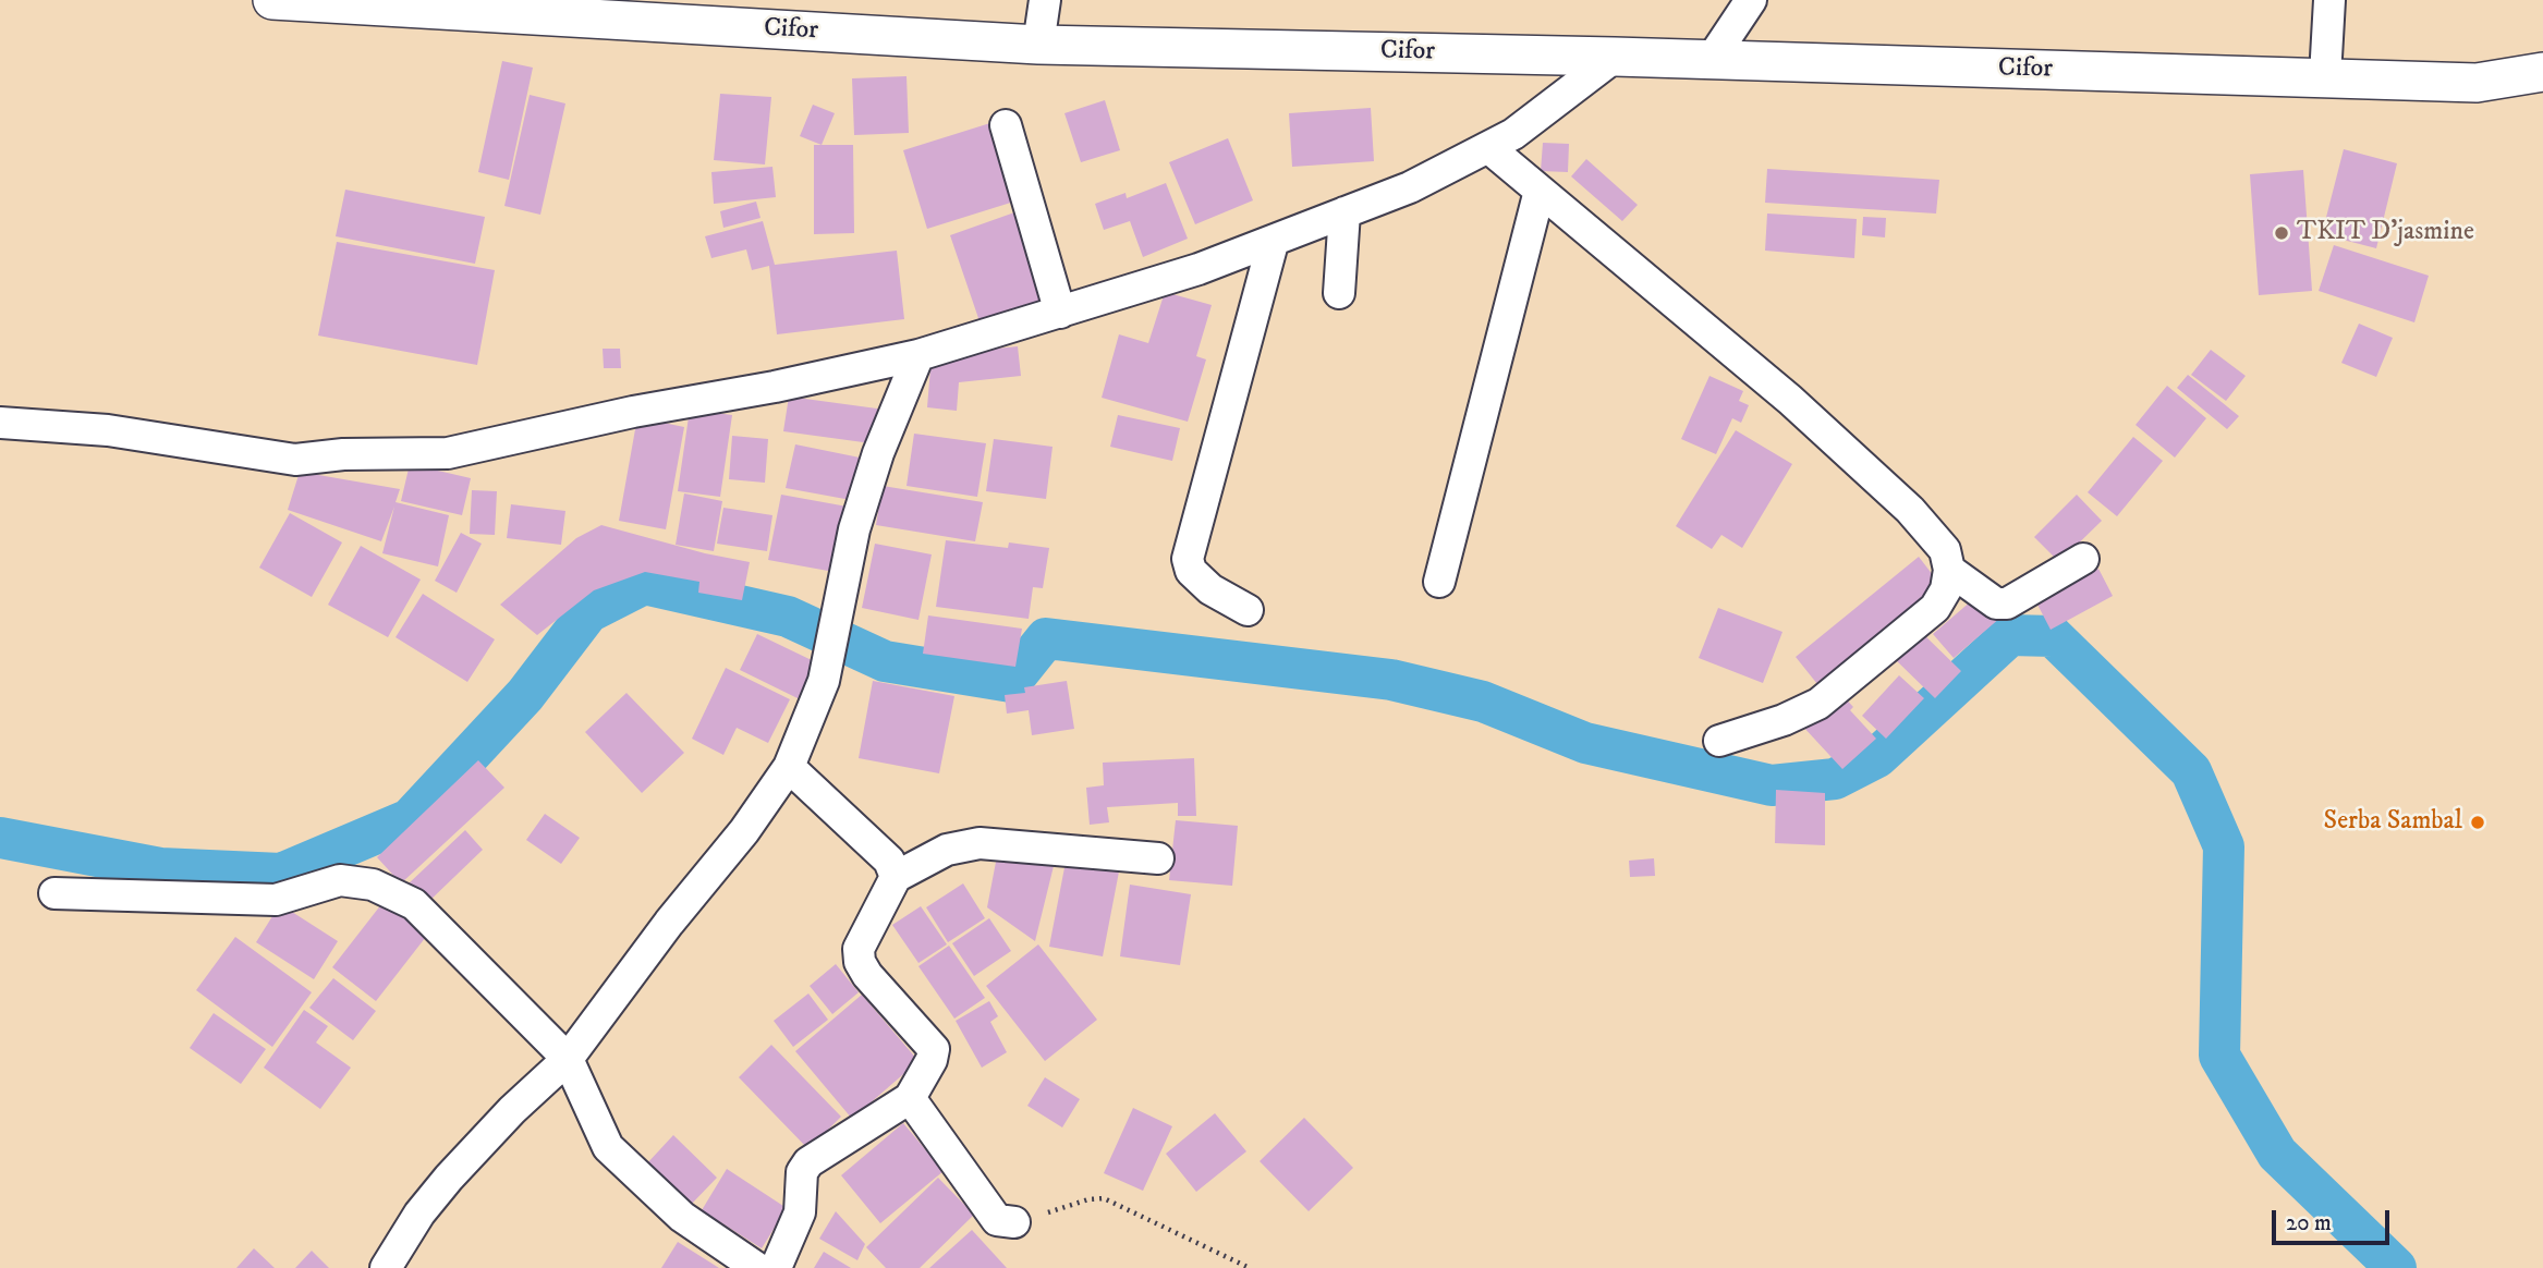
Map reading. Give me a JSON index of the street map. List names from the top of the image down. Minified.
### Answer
{"streets":{"street":["Cifor"]},"places":["TKIT D'jasmine","Serba Sambal"],"scale_bar":"20 m"}
